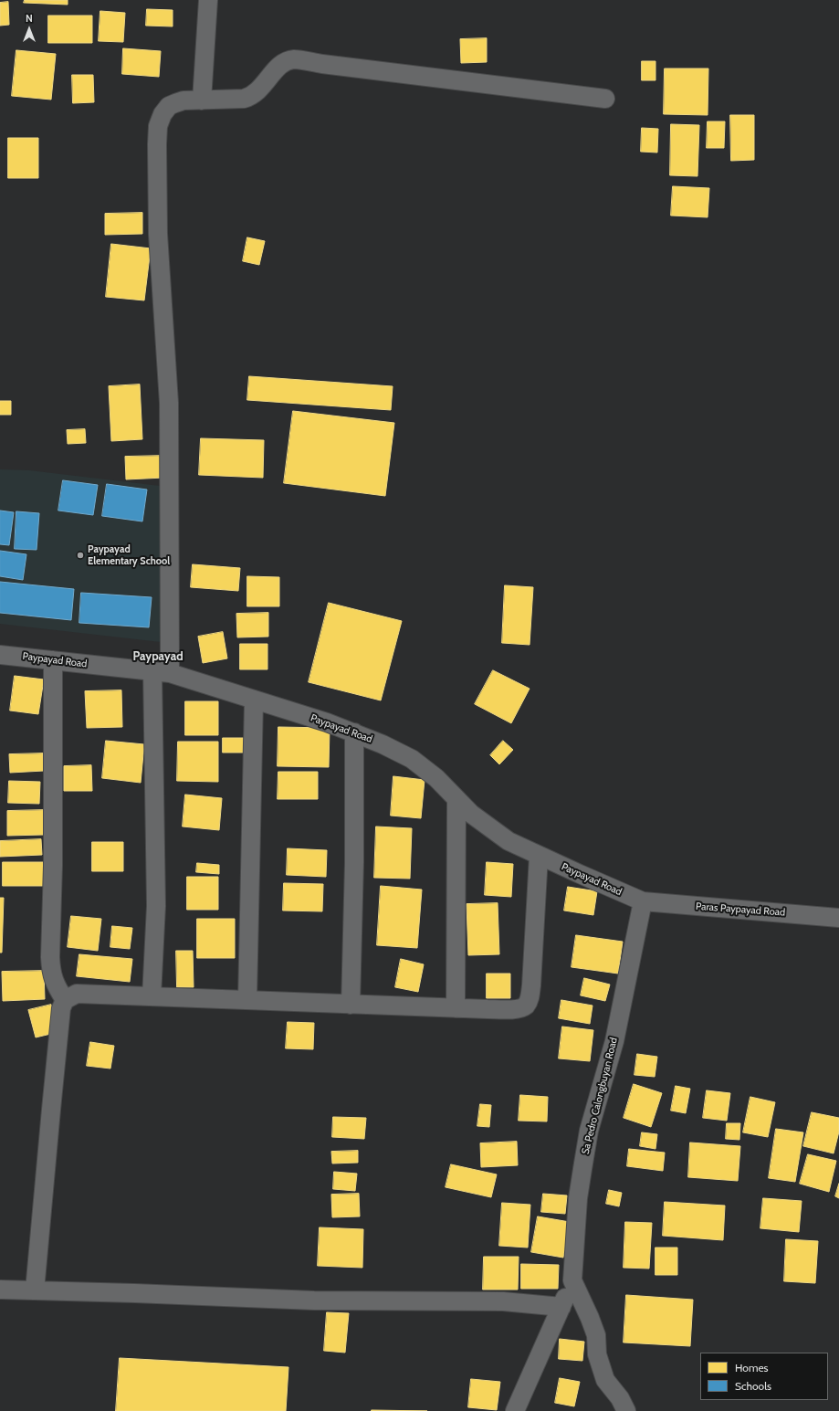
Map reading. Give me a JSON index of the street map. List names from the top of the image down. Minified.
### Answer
{"streets":{"street":["Paypayad Road","Paras Paypayad Road","Sa Pedro Calongbuyan Road"]},"crossings":[["Paypayad Road","Paras Paypayad Road"],["Paypayad Road","Sa Pedro Calongbuyan Road"],["Paras Paypayad Road","Sa Pedro Calongbuyan Road"]],"districts":["Paypayad"],"places":["Paypayad Elementary School"],"legend":["Homes","Schools"],"north":"top"}
